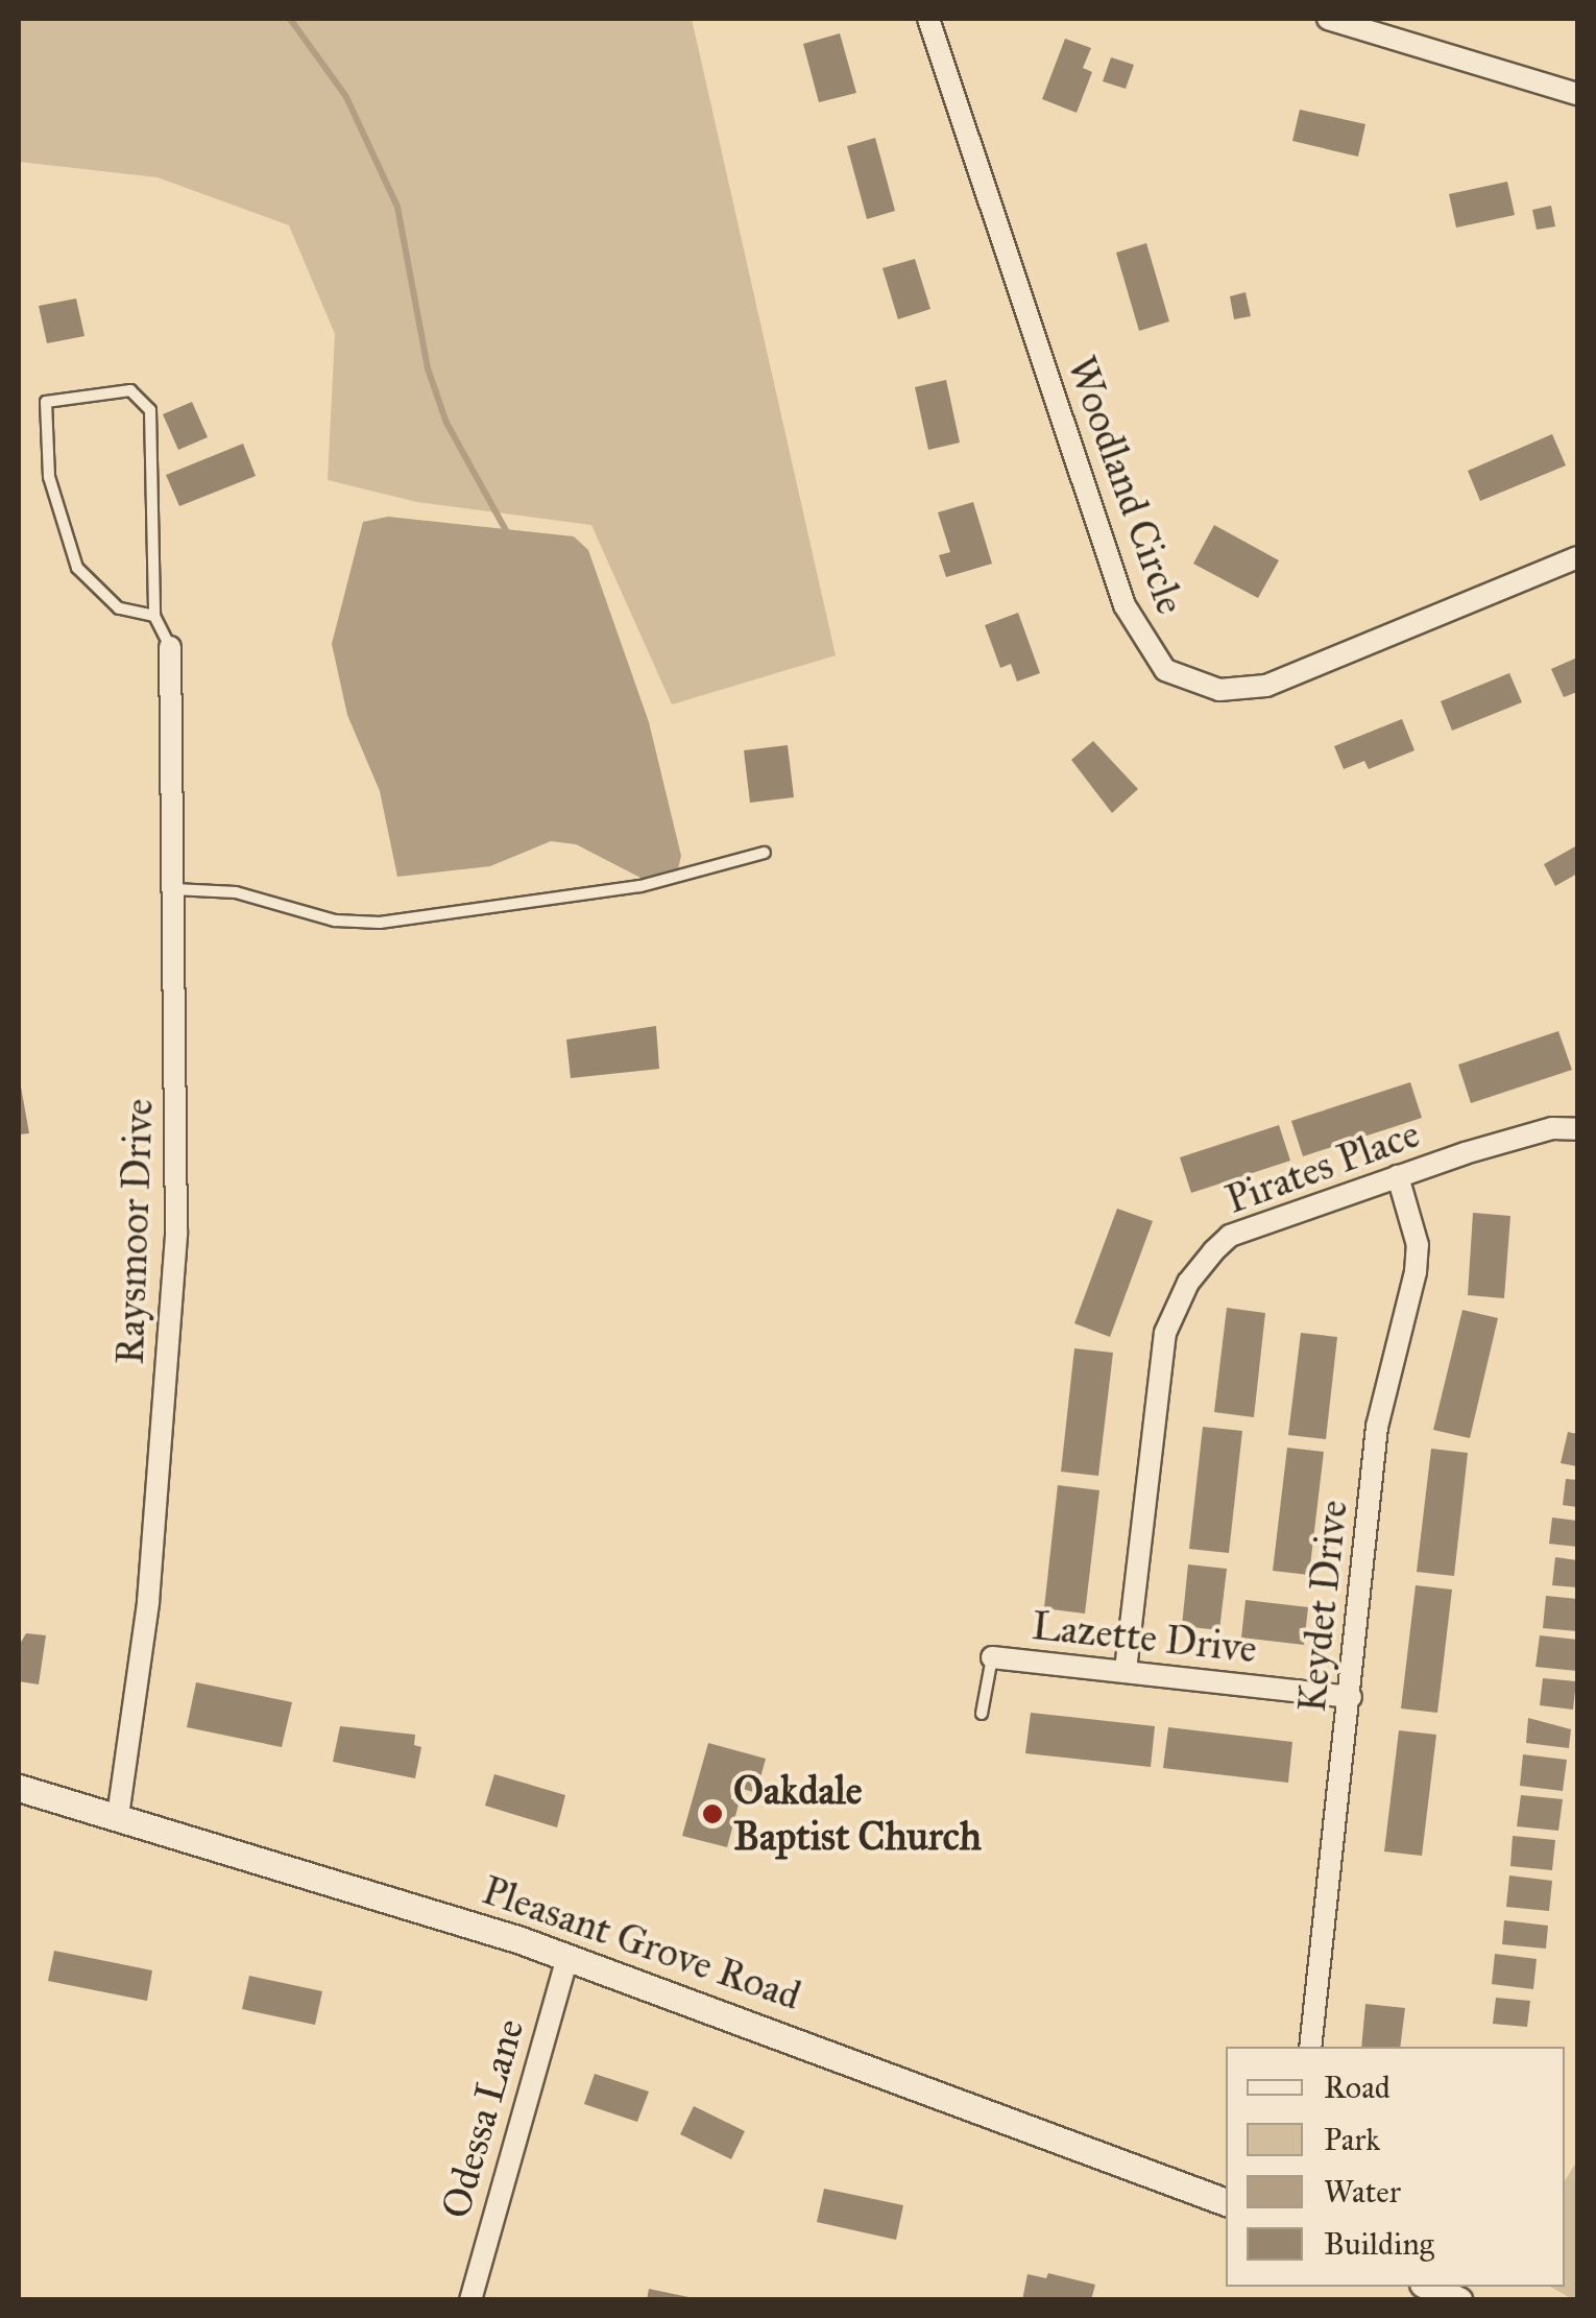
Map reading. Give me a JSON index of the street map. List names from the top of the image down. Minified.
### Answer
{"streets":{"street":["Woodland Circle","Pirates Place","Raysmoor Drive","Keydet Drive","Lazette Drive","Pleasant Grove Road","Odessa Lane"]},"crossings":[["Pirates Place","Keydet Drive"],["Pirates Place","Lazette Drive"],["Raysmoor Drive","Pleasant Grove Road"],["Keydet Drive","Lazette Drive"],["Pleasant Grove Road","Odessa Lane"]],"places":["Oakdale Baptist Church"],"legend":["Road","Park","Water","Building"]}
